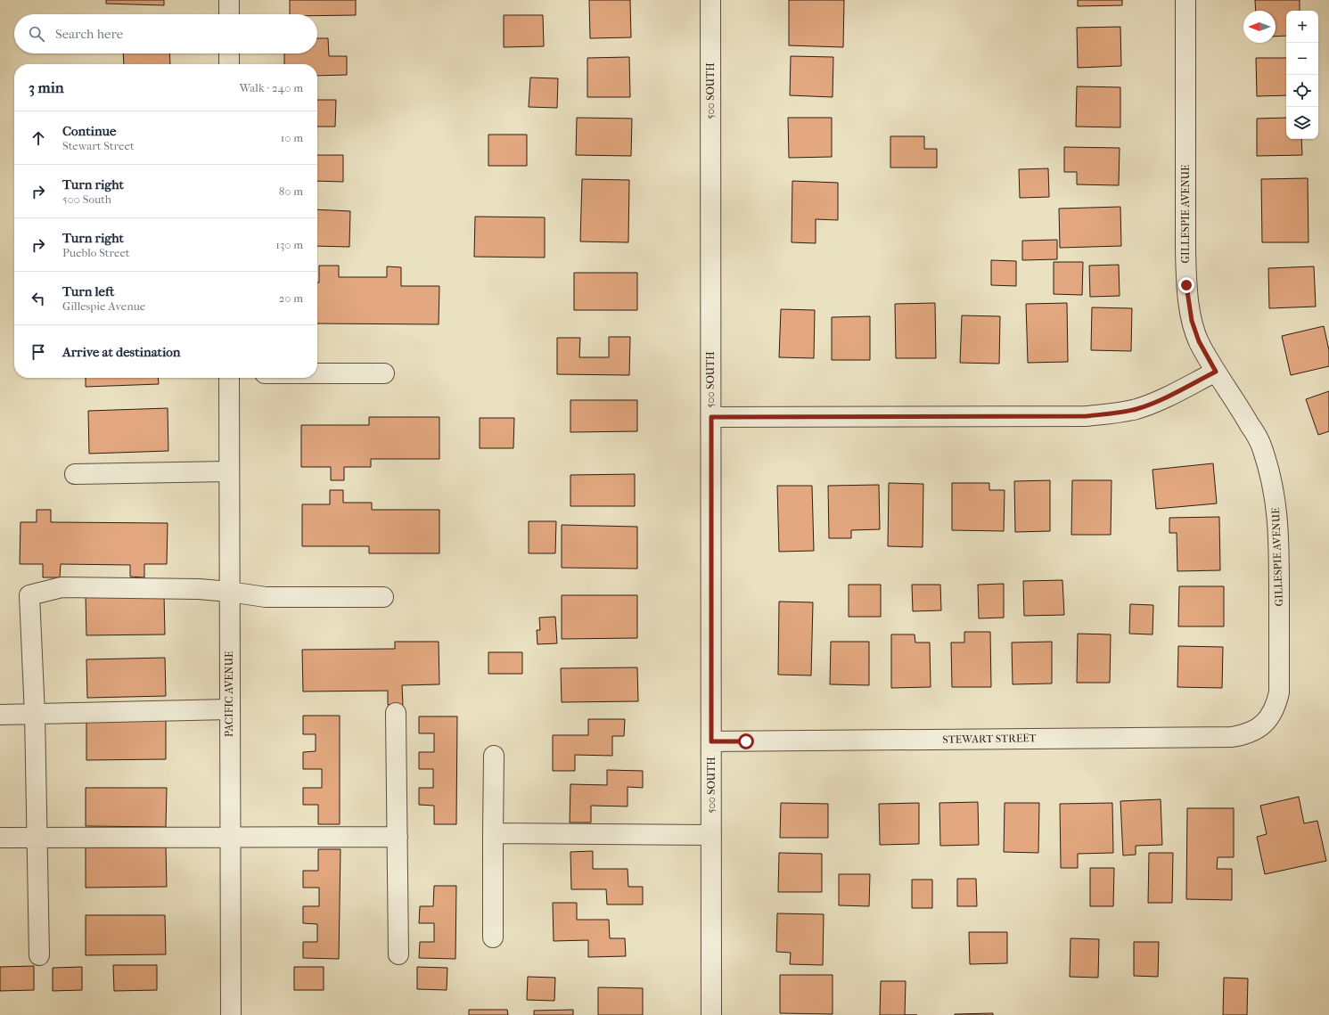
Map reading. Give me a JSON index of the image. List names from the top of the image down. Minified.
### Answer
{"streets":{"street":["500 SOUTH","GILLESPIE AVENUE","PACIFIC AVENUE","STEWART STREET"]},"crossings":[["500 SOUTH","STEWART STREET"],["GILLESPIE AVENUE","STEWART STREET"]],"north":"left","page":{"map_buttons":["+","−"],"search":"Search here","heading":["3 min","Walk · 240 m"],"list":[["Continue","Stewart Street","10 m"],["Turn right","500 South","80 m"],["Turn right","Pueblo Street","130 m"],["Turn left","Gillespie Avenue","20 m"],"Arrive at destination"]}}
